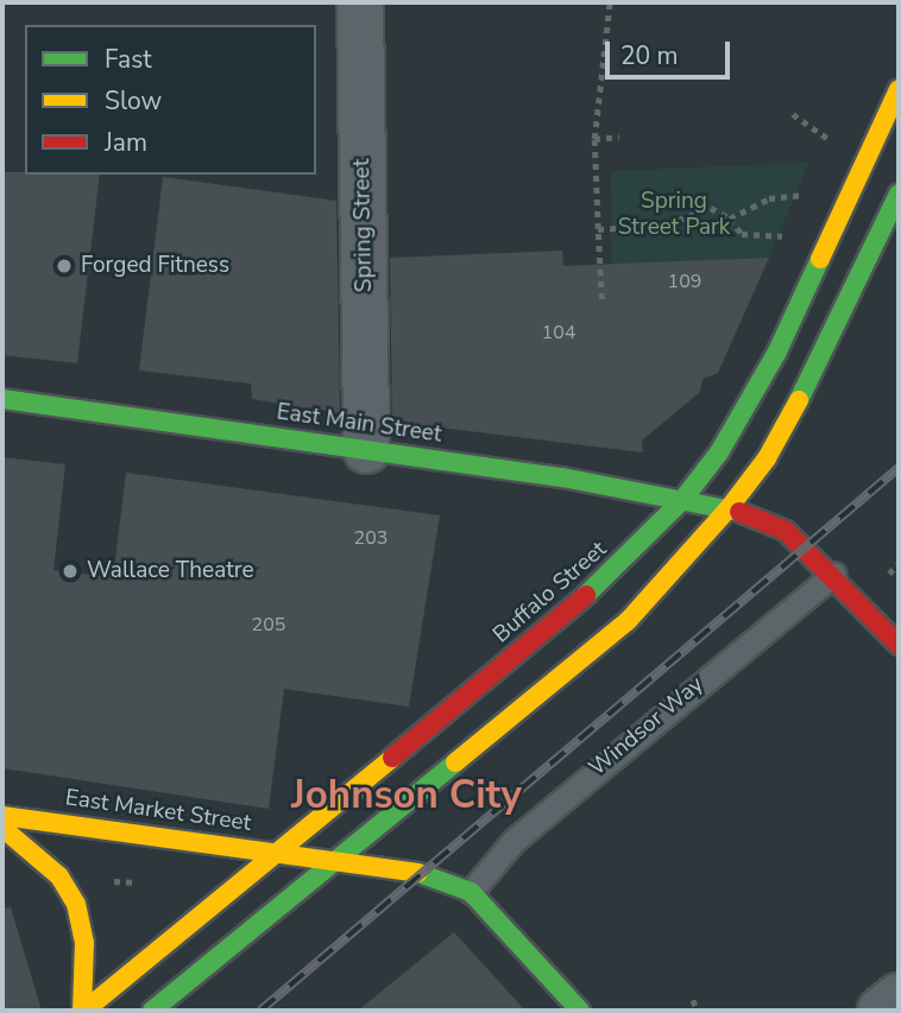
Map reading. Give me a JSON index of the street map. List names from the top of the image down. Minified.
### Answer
{"streets":{"street":["Spring Street","East Main Street","Buffalo Street","East Market Street"],"lane":["Windsor Way"]},"crossings":[["Spring Street","East Main Street"],["East Main Street","Buffalo Street"],["East Main Street","Windsor Way"],["Buffalo Street","East Market Street"],["Windsor Way","East Market Street"]],"districts":["Johnson City"],"parks":["Spring Street Park"],"places":["Forged Fitness","Wallace Theatre"],"house_numbers":["109","104","203","205"],"legend":["Fast","Slow","Jam"],"scale_bar":"20 m"}
